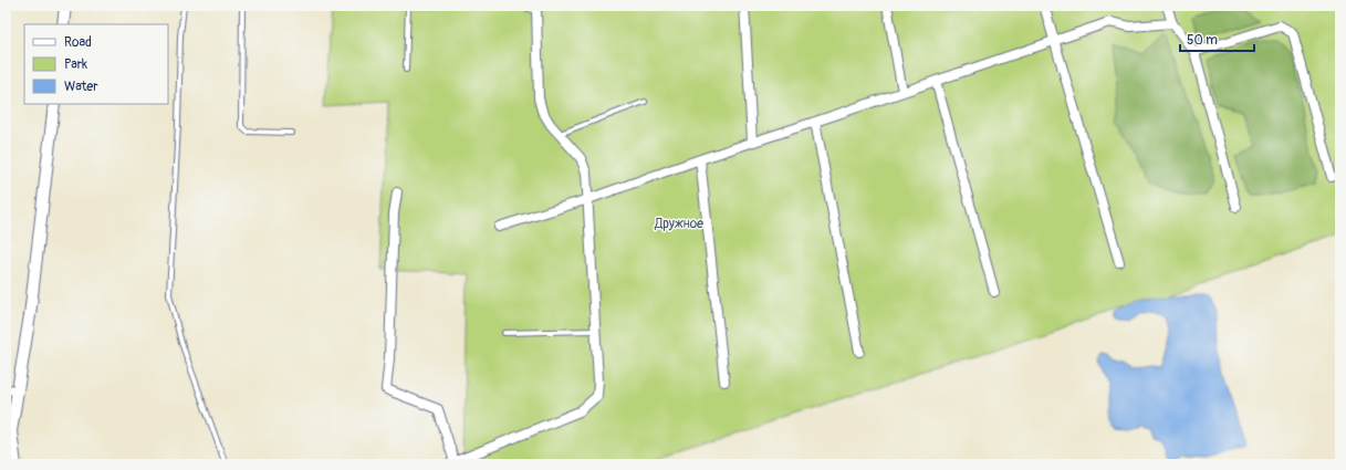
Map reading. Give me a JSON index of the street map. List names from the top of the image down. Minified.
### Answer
{"parks":["Дружное"],"legend":["Road","Park","Water"],"scale_bar":"50 m"}
